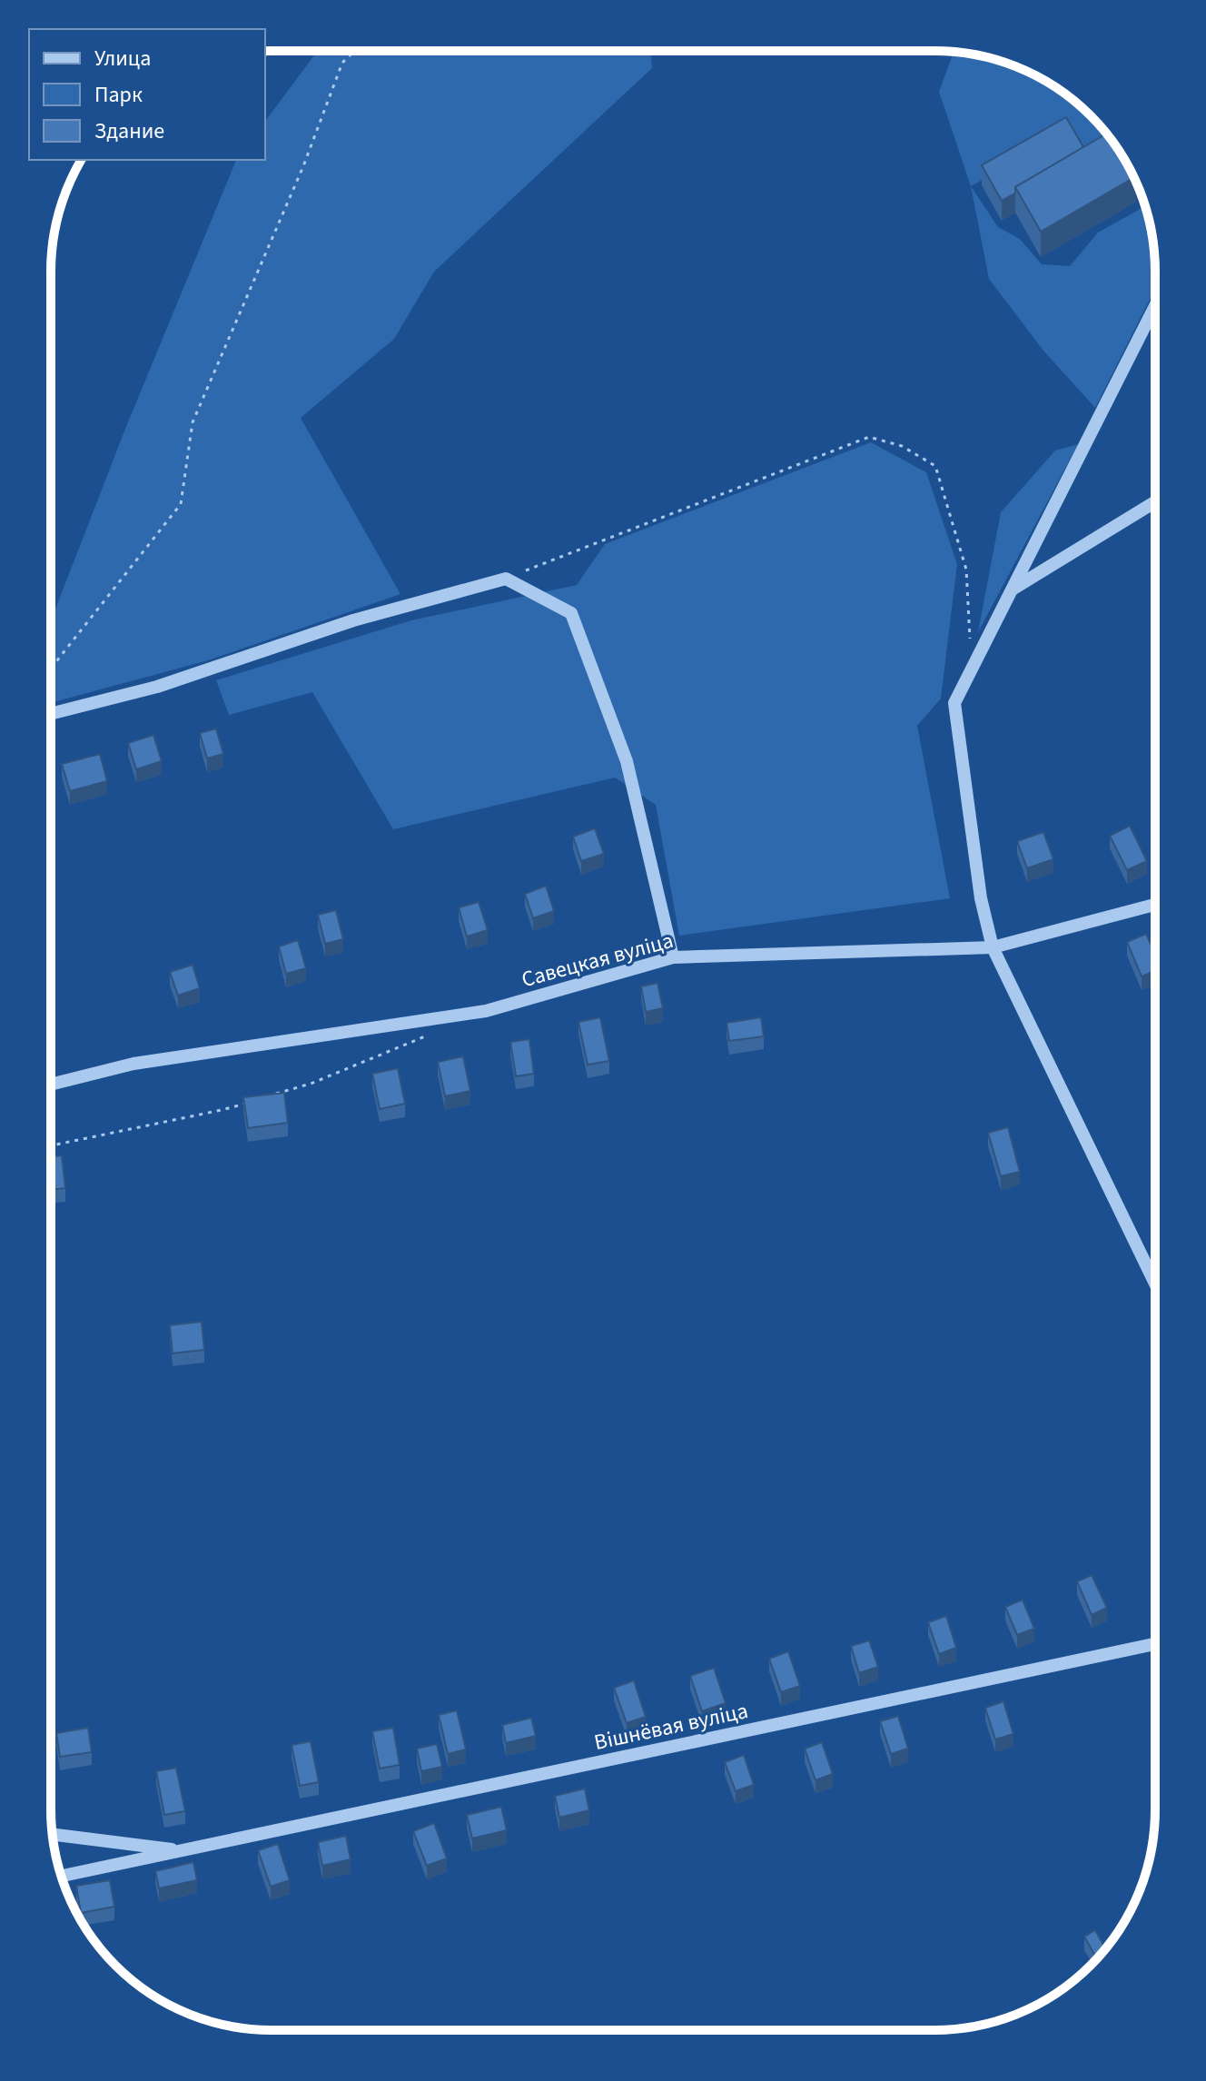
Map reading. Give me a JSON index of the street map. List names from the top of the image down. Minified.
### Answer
{"streets":{"street":["Савецкая вуліца","Вішнёвая вуліца"]},"legend":["Улица","Парк","Здание"]}
